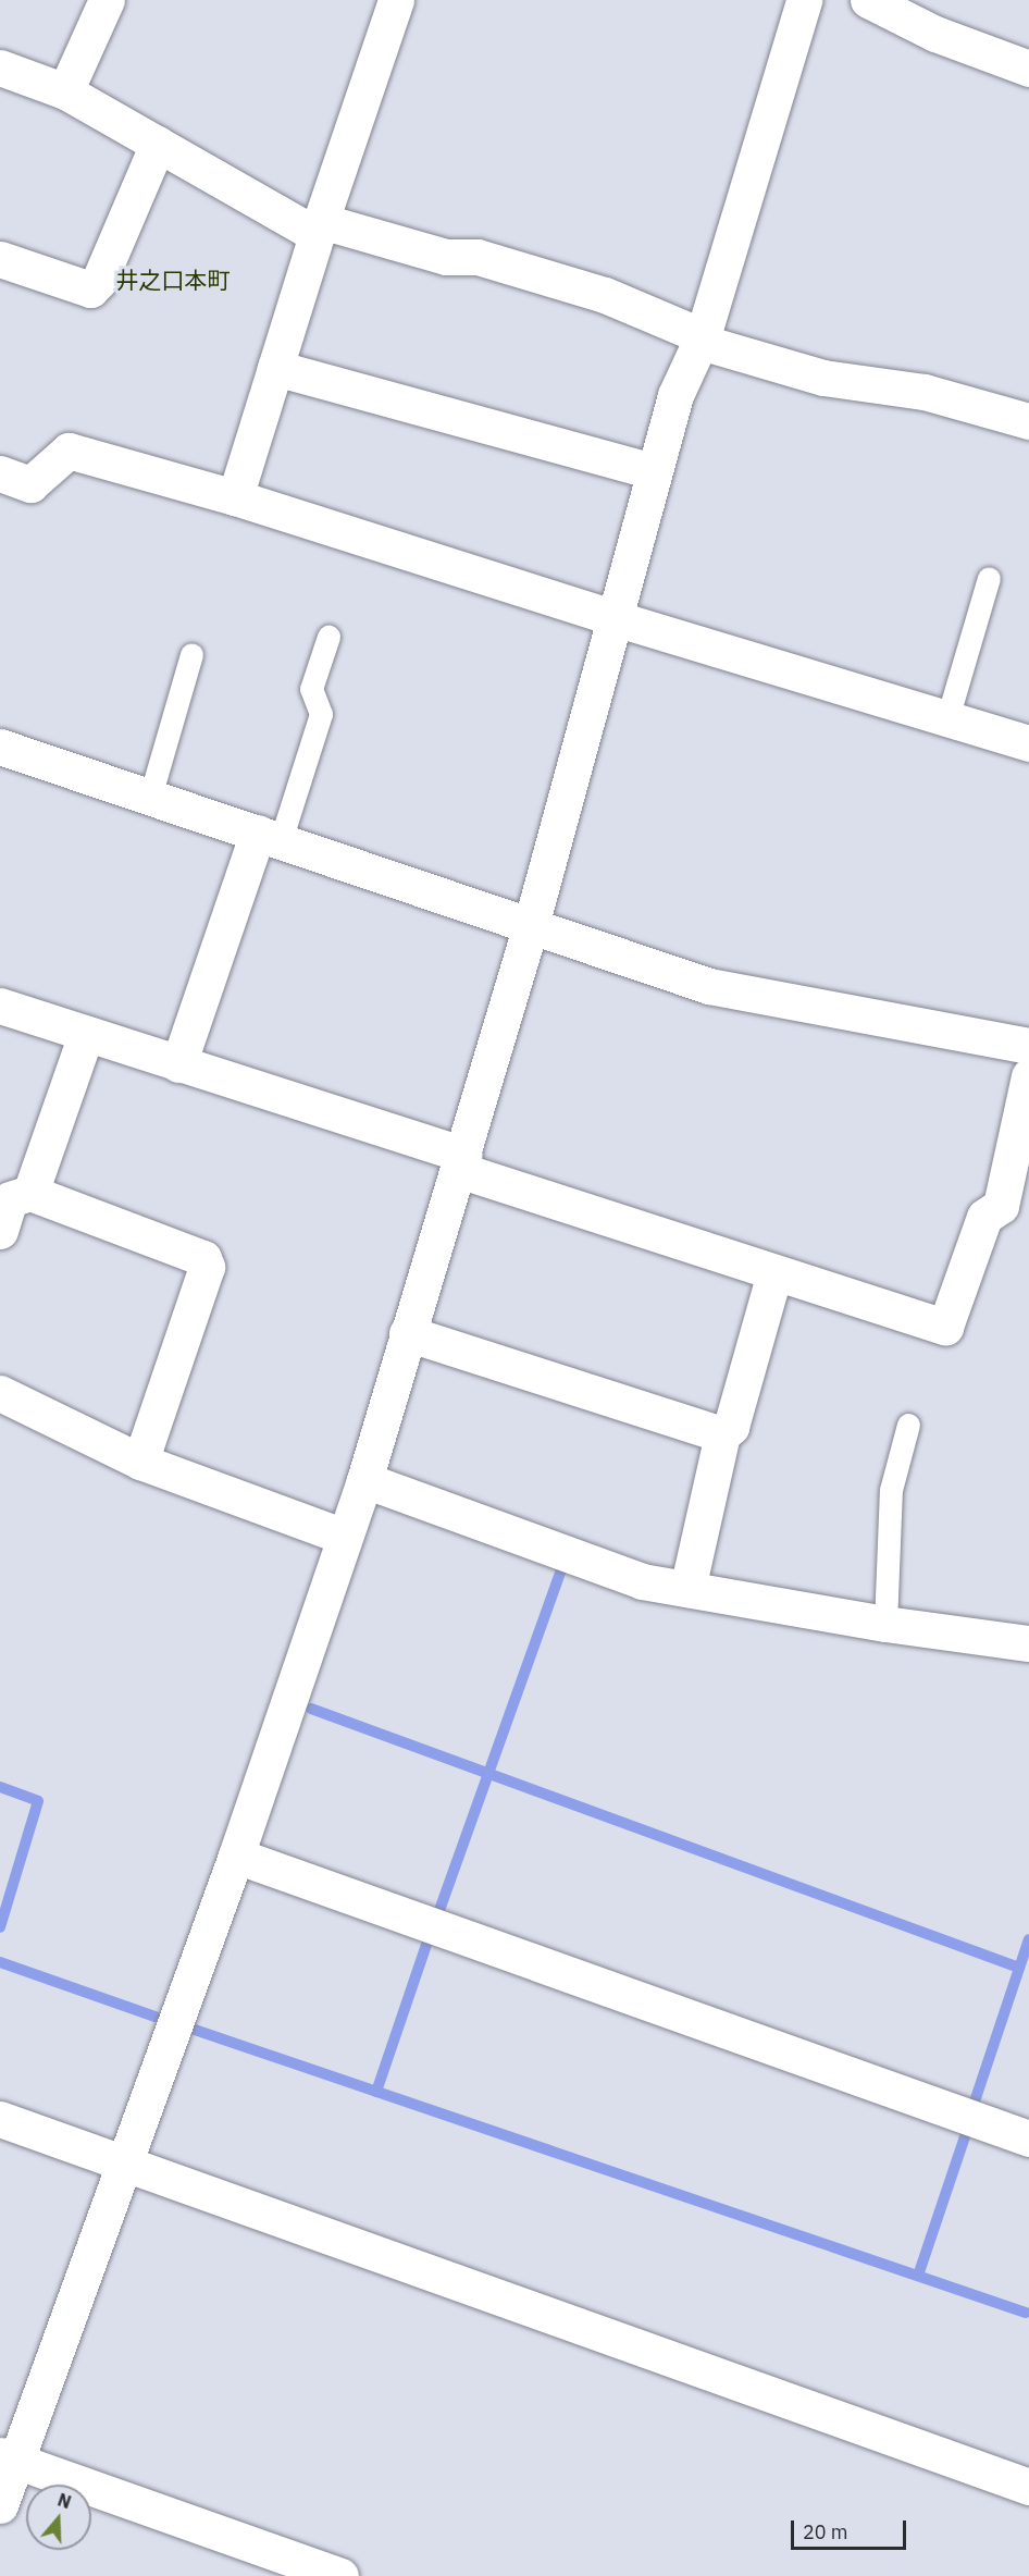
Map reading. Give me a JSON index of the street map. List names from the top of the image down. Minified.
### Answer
{"districts":["井之口本町"],"scale_bar":"20 m","north":"top"}
